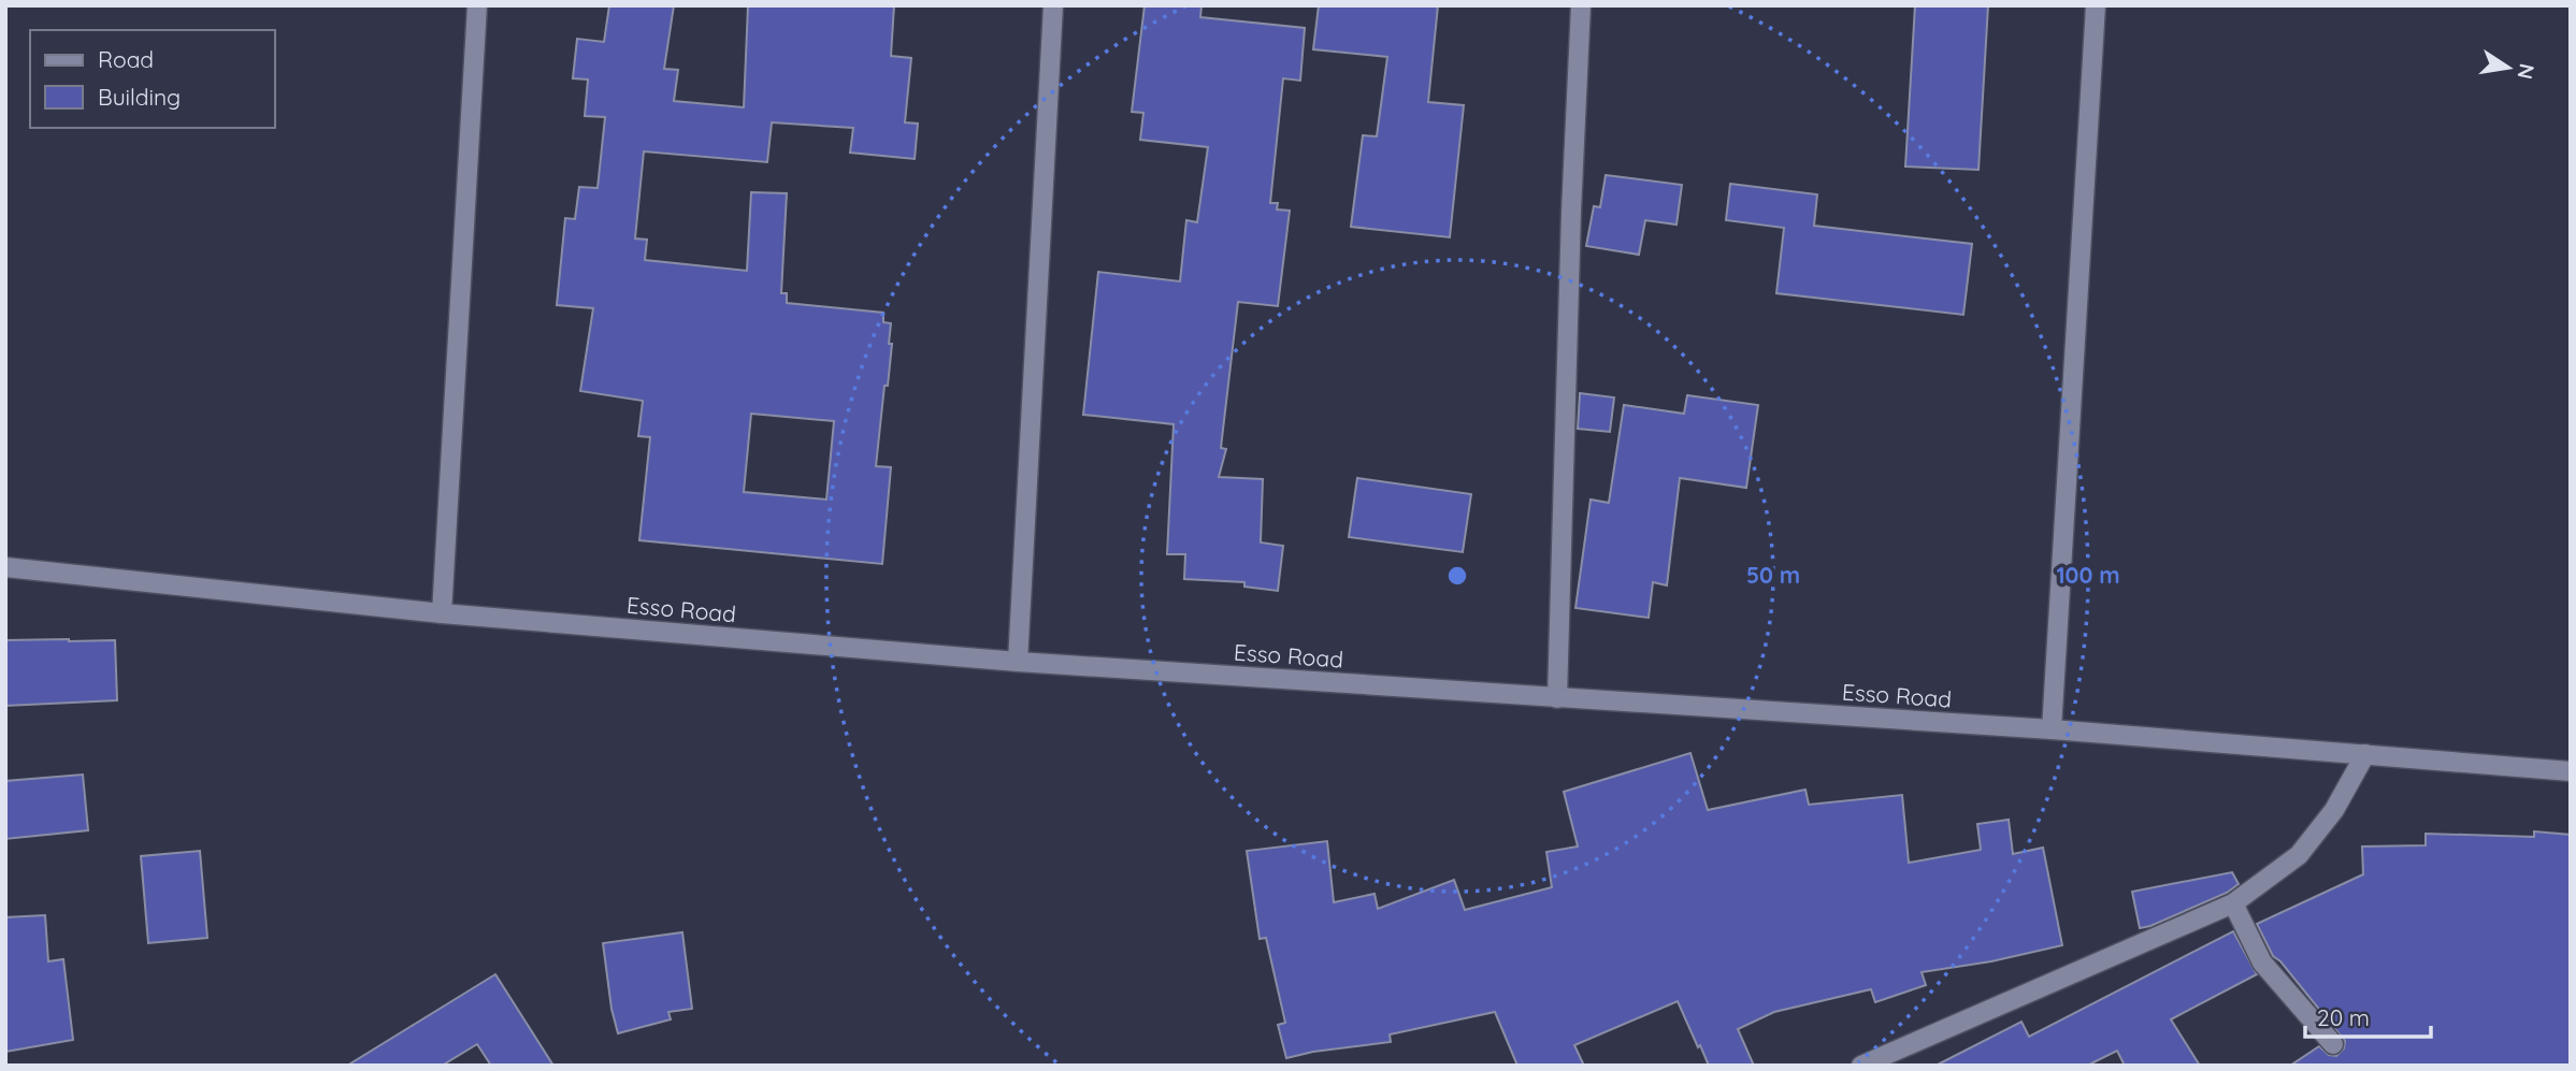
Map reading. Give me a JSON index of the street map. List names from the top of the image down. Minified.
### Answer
{"streets":{"street":["Esso Road"]},"legend":["Road","Building"],"scale_bar":"20 m","north":"right","rings":["50 m","100 m"]}
